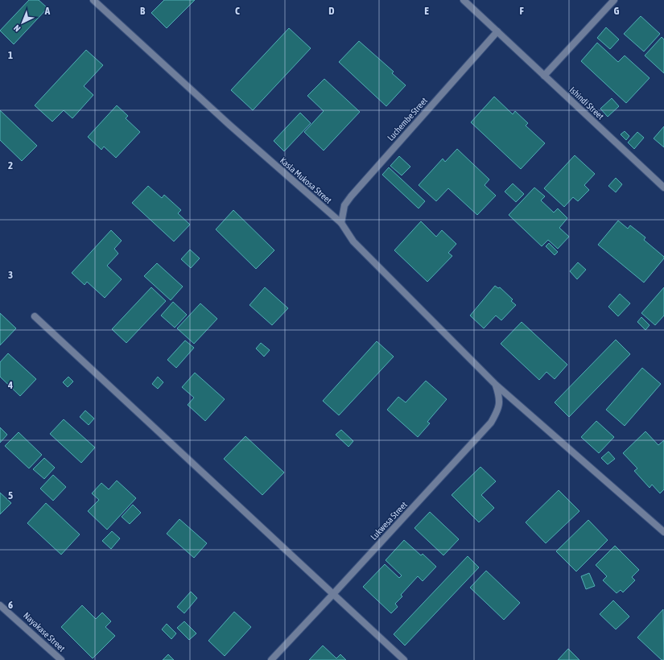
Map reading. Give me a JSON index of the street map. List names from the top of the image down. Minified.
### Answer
{"streets":{"street":["Ishindi Street","Luchembe Street","Kasla Mukosa Street","Lukwesa Street","Nayakase Street"]},"crossings":[["Ishindi Street","Luchembe Street"],["Luchembe Street","Kasla Mukosa Street"],["Kasla Mukosa Street","Lukwesa Street"]],"north":"bottom left","grid":{"columns":["A","B","C","D","E","F","G"],"rows":["1","2","3","4","5","6"]}}
